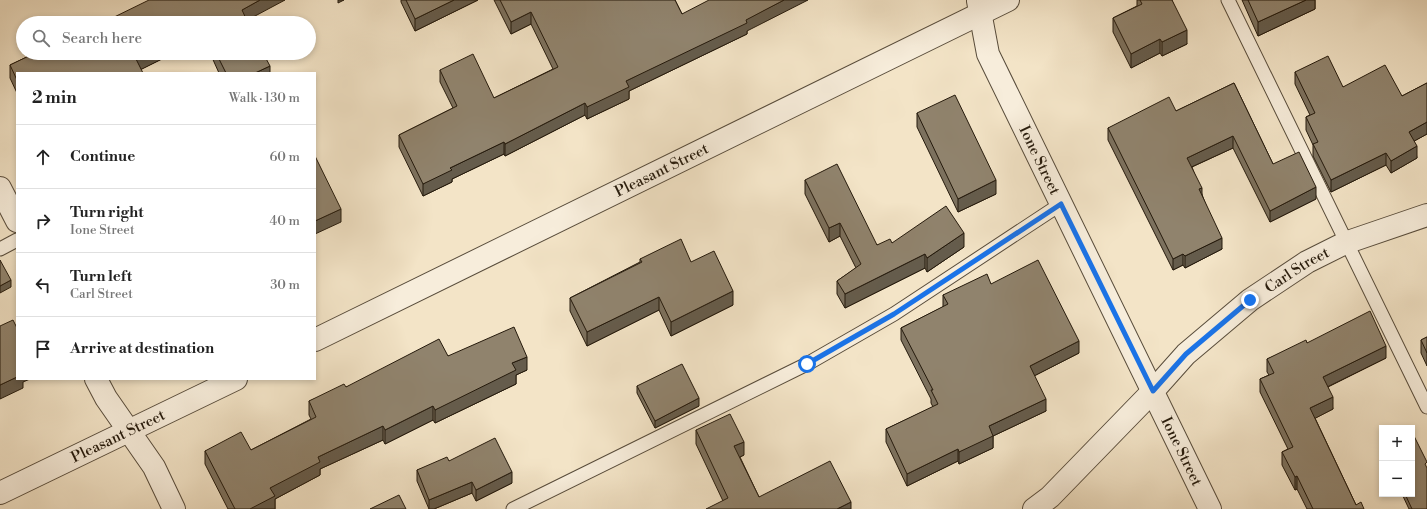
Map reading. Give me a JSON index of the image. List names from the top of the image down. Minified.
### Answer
{"streets":{"street":["Ione Street","Pleasant Street","Carl Street"]},"crossings":[["Ione Street","Pleasant Street"],["Ione Street","Carl Street"]],"page":{"search":"Search here","heading":["2 min","Walk · 130 m"],"list":[["Continue","60 m"],["Turn right","Ione Street","40 m"],["Turn left","Carl Street","30 m"],"Arrive at destination"],"map_buttons":["+","−"]}}
